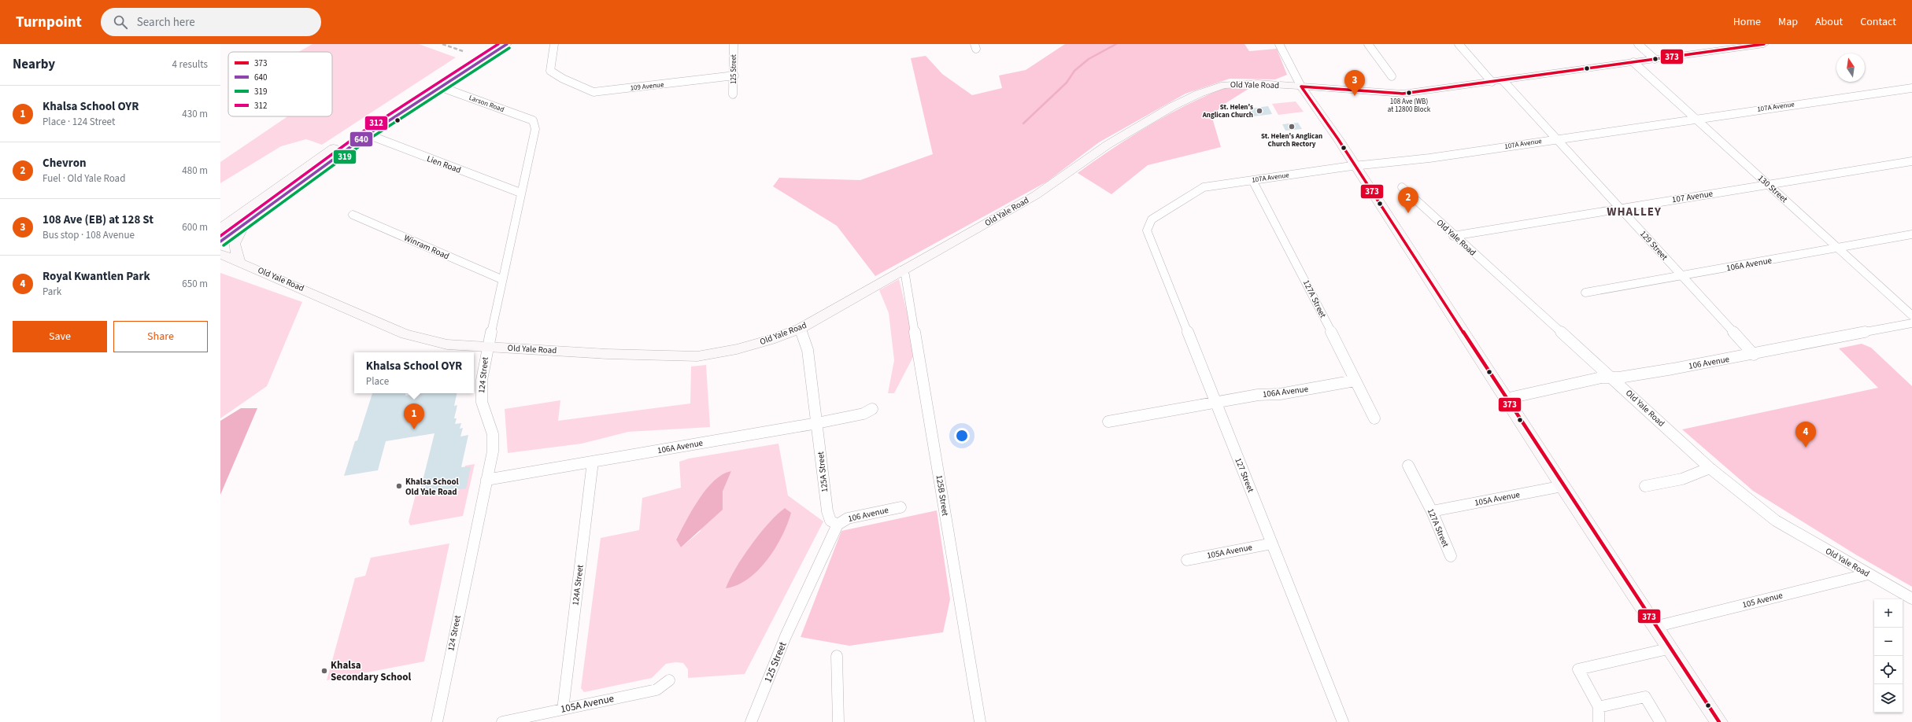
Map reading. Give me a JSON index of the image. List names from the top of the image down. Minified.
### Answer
{"streets":{"main road":["Old Yale Road"],"street":["125 Street","109 Avenue","Larson Road","107A Avenue","Lien Road","130 Street","107 Avenue","129 Street","Winram Road","106A Avenue","127A Street","106 Avenue","124 Street","125A Street","127 Street","125B Street","105A Avenue","124A Street","105 Avenue"]},"crossings":[["125 Street","109 Avenue"],["125 Street","106 Avenue"],["125 Street","125A Street"],["Old Yale Road","130 Street"],["Old Yale Road","107 Avenue"],["Old Yale Road","129 Street"],["Old Yale Road","106 Avenue"],["Old Yale Road","124 Street"],["Old Yale Road","125A Street"],["Old Yale Road","125B Street"],["Old Yale Road","105 Avenue"],["Larson Road","124 Street"],["107A Avenue","130 Street"],["107A Avenue","129 Street"],["107A Avenue","127A Street"],["107A Avenue","127 Street"],["Lien Road","124 Street"],["130 Street","107 Avenue"],["130 Street","106A Avenue"],["107 Avenue","129 Street"],["129 Street","106A Avenue"],["129 Street","106 Avenue"],["Winram Road","124 Street"],["106A Avenue","127A Street"],["106A Avenue","124 Street"],["106A Avenue","125A Street"],["106A Avenue","127 Street"],["106A Avenue","124A Street"],["127A Street","105A Avenue"],["106 Avenue","125A Street"],["127 Street","105A Avenue"],["105A Avenue","124A Street"]],"districts":["WHALLEY"],"places":["108 Ave (WB) at 12800 Block","St. Helen's Anglican Church","St. Helen's Anglican Church Rectory","Khalsa School Old Yale Road","Khalsa Secondary School"],"lines":["transit line 373","transit line 640","transit line 312","transit line 319"],"legend":["373","640","319","312"],"north":"top","page":{"header":"Turnpoint","search":"Search here","nav":["Home","Map","About","Contact"],"heading":["Nearby","4 results"],"pins":["3","2","1","4"],"list":[{"mark":"1","name":"Khalsa School OYR","note":"Place · 124 Street","value":"430 m"},{"mark":"2","name":"Chevron","note":"Fuel · Old Yale Road","value":"480 m"},{"mark":"3","name":"108 Ave (EB) at 128 St","note":"Bus stop · 108 Avenue","value":"600 m"},{"mark":"4","name":"Royal Kwantlen Park","note":"Park","value":"650 m"}],"buttons":["Save","Share"],"popup":["Khalsa School OYR","Place"],"map_buttons":["+","−"]}}
